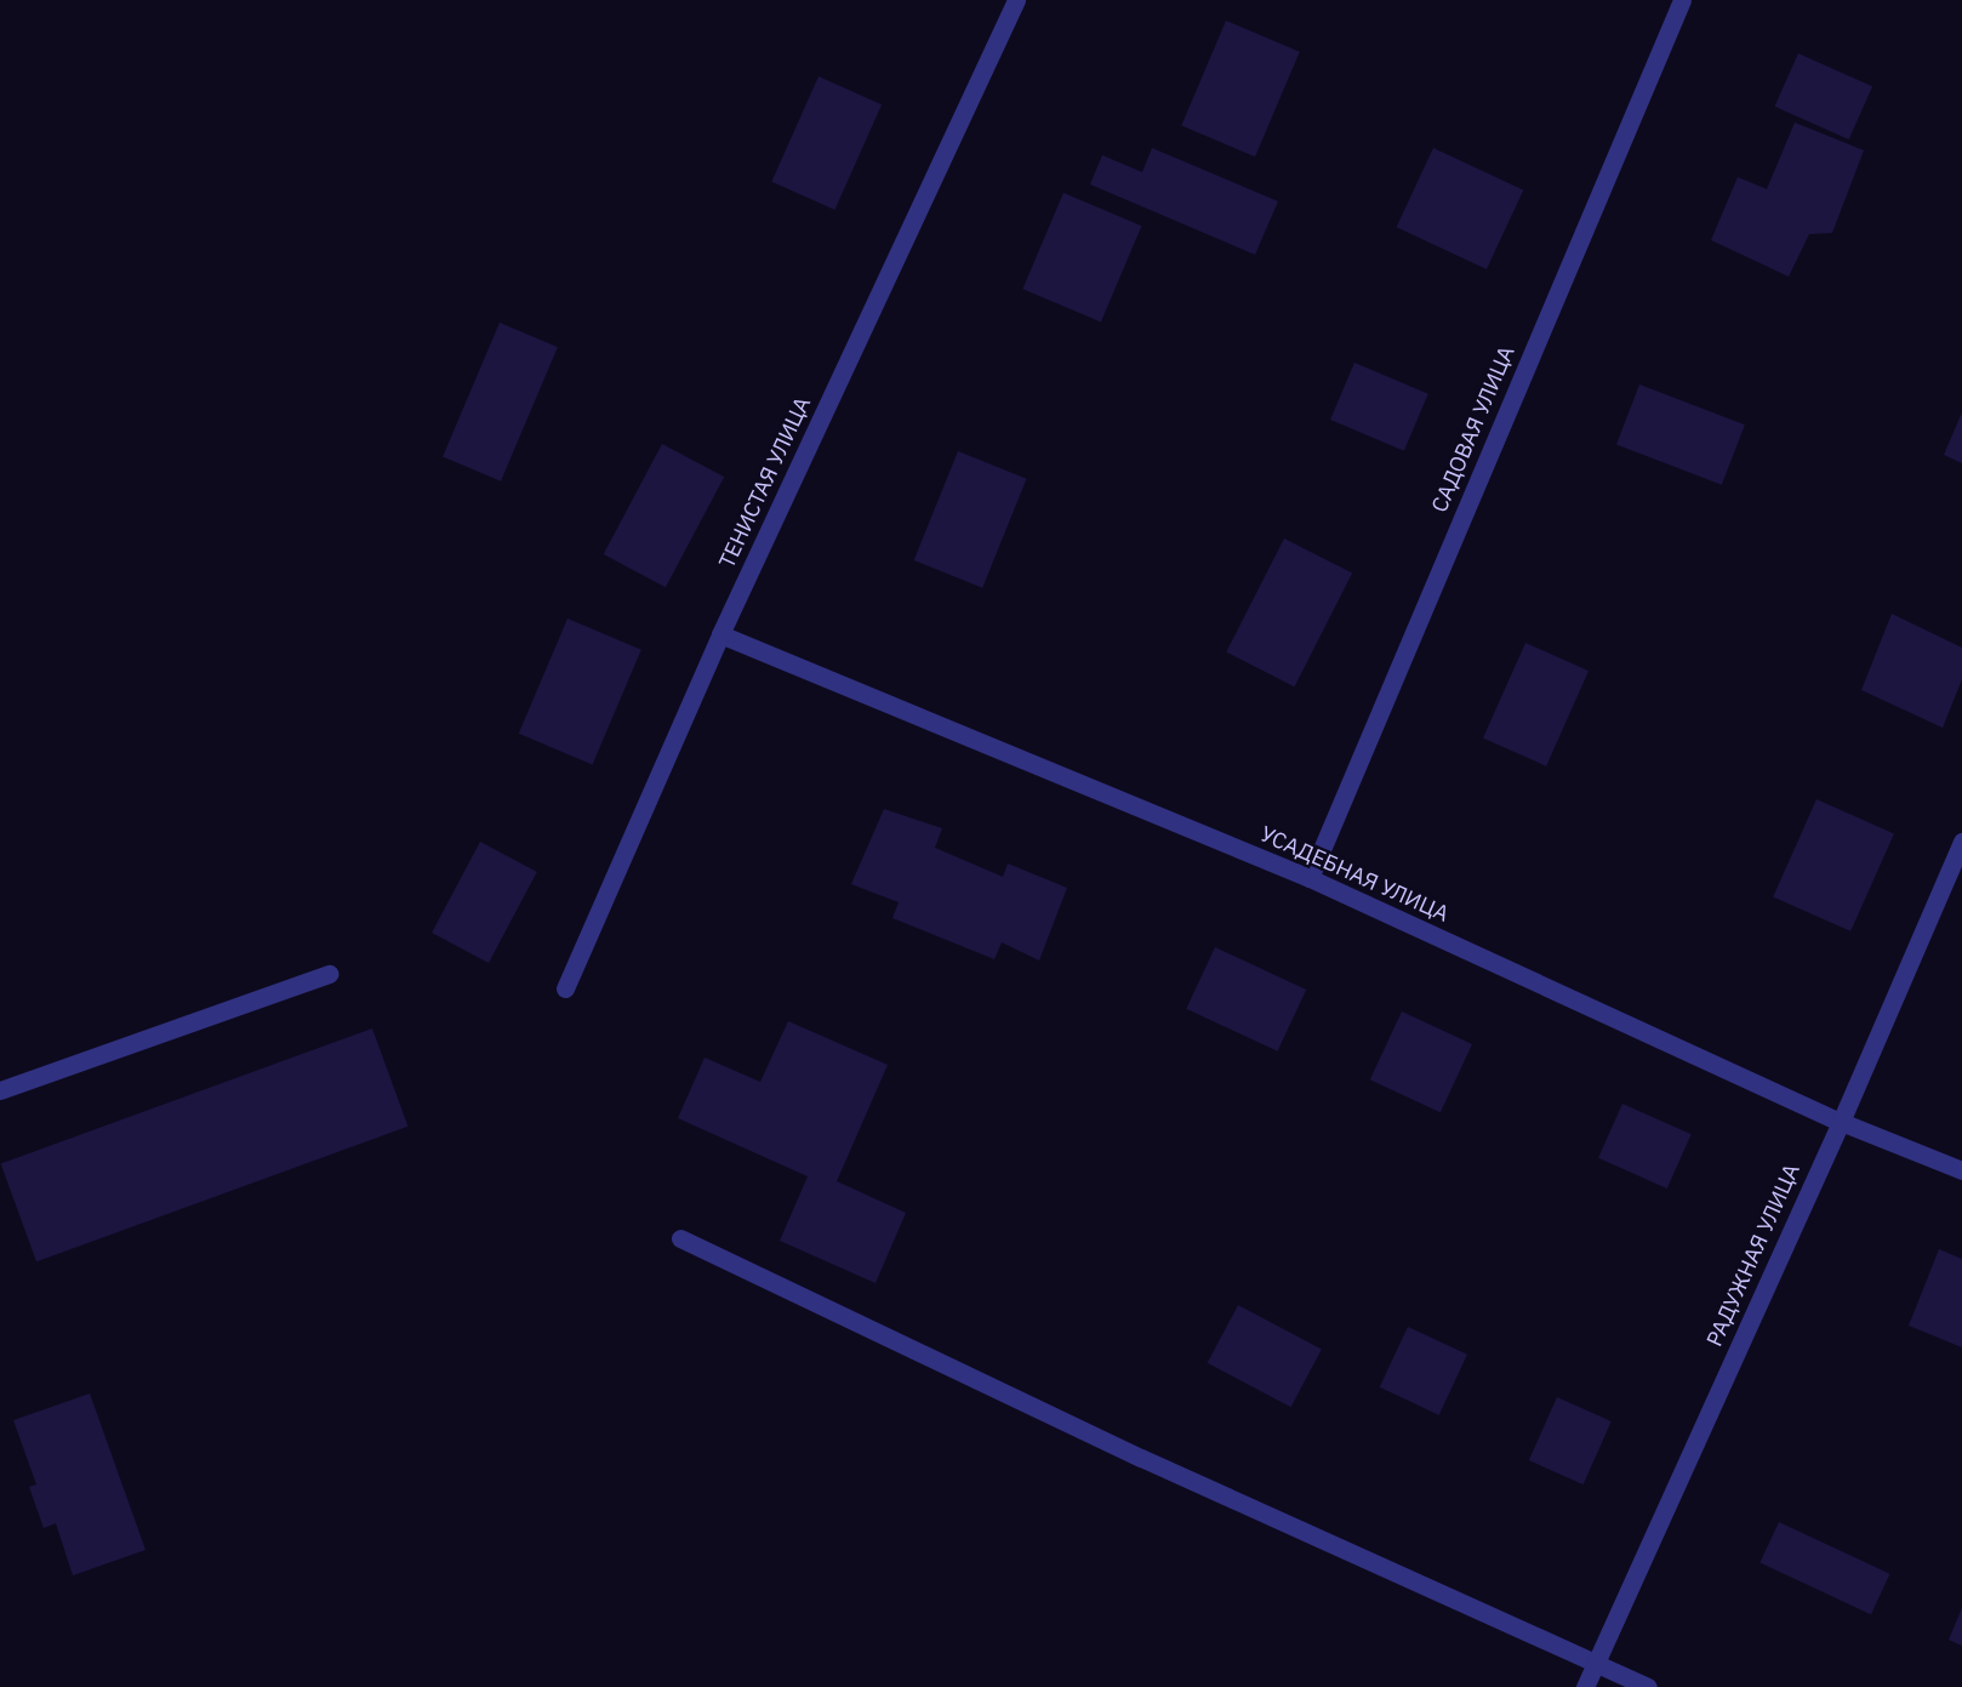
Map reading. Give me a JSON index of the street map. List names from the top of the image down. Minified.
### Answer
{"streets":{"street":["САДОВАЯ УЛИЦА","ТЕНИСТАЯ УЛИЦА","УСАДЕБНАЯ УЛИЦА","РАДУЖНАЯ УЛИЦА"]},"crossings":[["САДОВАЯ УЛИЦА","УСАДЕБНАЯ УЛИЦА"],["ТЕНИСТАЯ УЛИЦА","УСАДЕБНАЯ УЛИЦА"],["УСАДЕБНАЯ УЛИЦА","РАДУЖНАЯ УЛИЦА"]]}
